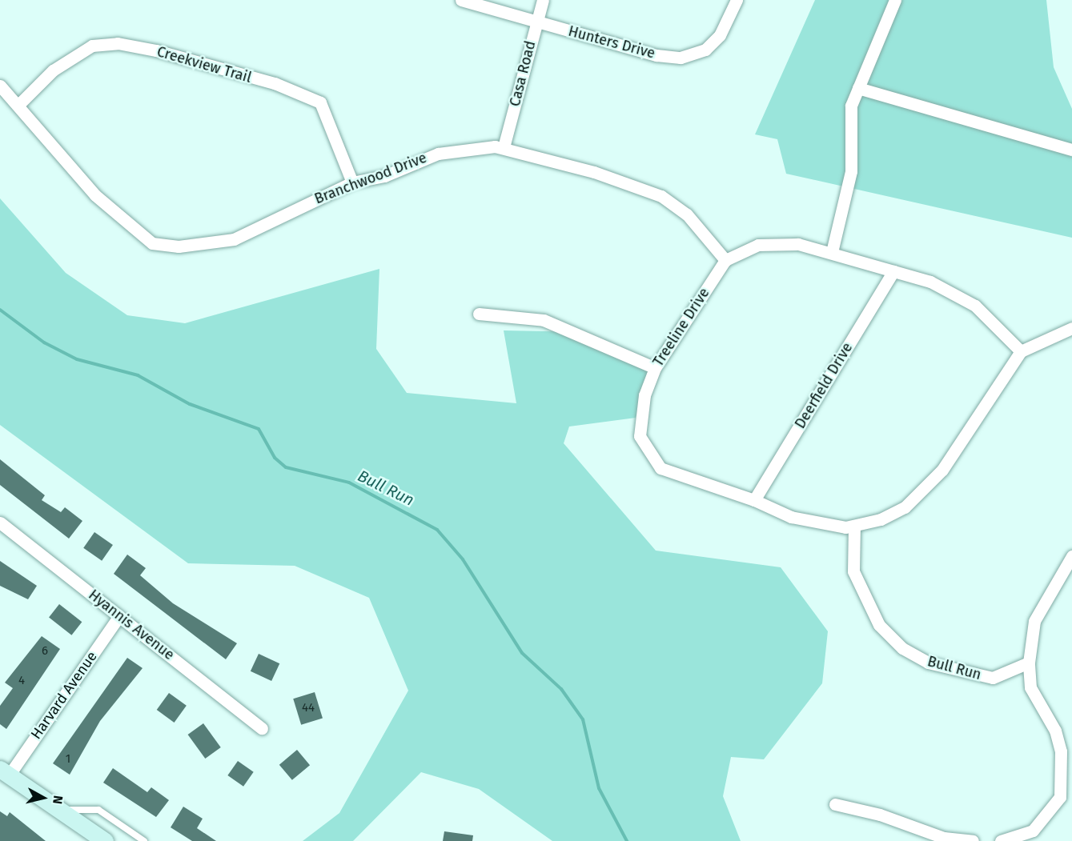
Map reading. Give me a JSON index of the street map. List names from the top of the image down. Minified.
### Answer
{"streets":{"street":["Hunters Drive","Creekview Trail","Casa Road","Branchwood Drive","Treeline Drive","Deerfield Drive","Hyannis Avenue","Bull Run","Harvard Avenue"]},"crossings":[["Hunters Drive","Casa Road"],["Creekview Trail","Branchwood Drive"],["Casa Road","Branchwood Drive"],["Branchwood Drive","Treeline Drive"],["Treeline Drive","Deerfield Drive"],["Treeline Drive","Bull Run"],["Hyannis Avenue","Harvard Avenue"]],"water":["Bull Run"],"house_numbers":["6","4","44","1"],"north":"right"}
